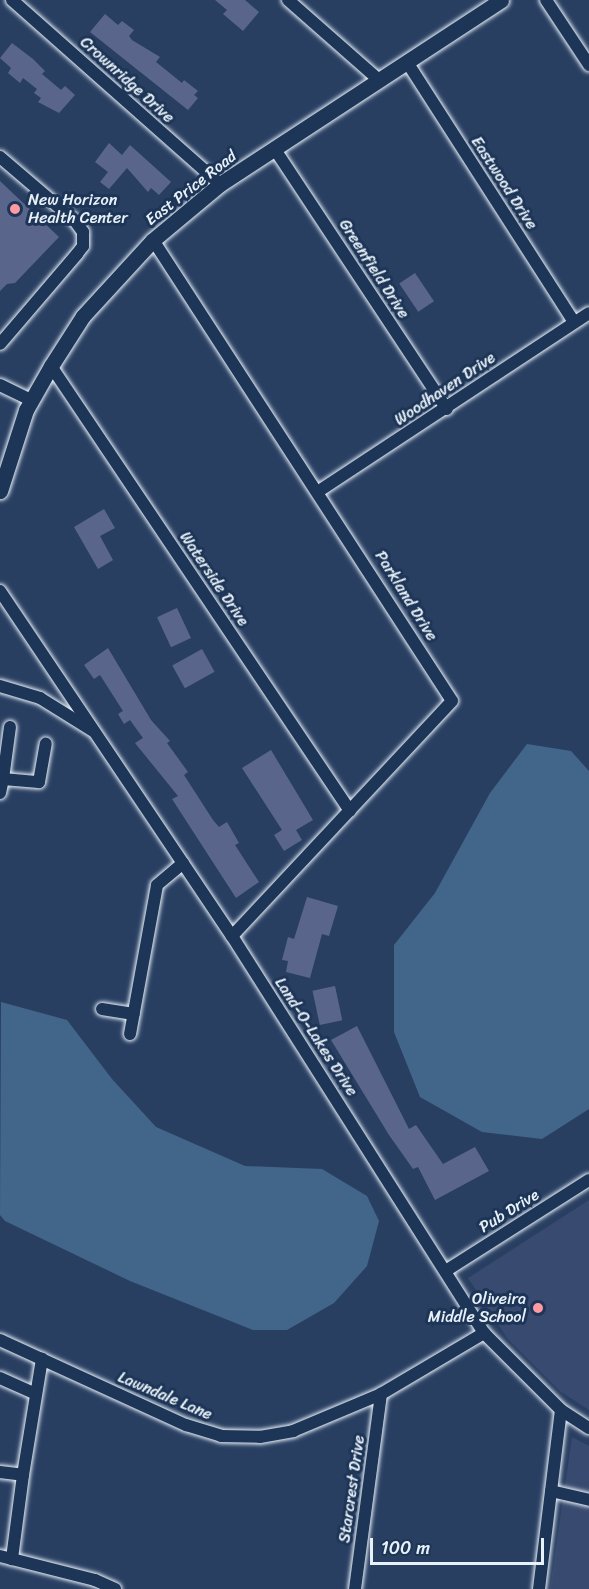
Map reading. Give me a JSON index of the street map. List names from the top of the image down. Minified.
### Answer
{"streets":{"main road":["East Price Road"],"street":["Crownridge Drive","Eastwood Drive","Greenfield Drive","Woodhaven Drive","Waterside Drive","Parkland Drive","Land-O-Lakes Drive","Pub Drive","Lawndale Lane","Starcrest Drive"]},"crossings":[["Crownridge Drive","East Price Road"],["Eastwood Drive","East Price Road"],["Eastwood Drive","Woodhaven Drive"],["East Price Road","Greenfield Drive"],["East Price Road","Waterside Drive"],["East Price Road","Parkland Drive"],["Greenfield Drive","Woodhaven Drive"],["Woodhaven Drive","Parkland Drive"],["Waterside Drive","Parkland Drive"],["Parkland Drive","Land-O-Lakes Drive"],["Land-O-Lakes Drive","Pub Drive"],["Land-O-Lakes Drive","Lawndale Lane"],["Lawndale Lane","Starcrest Drive"]],"places":["New Horizon Health Center","Oliveira Middle School"],"scale_bar":"100 m"}
